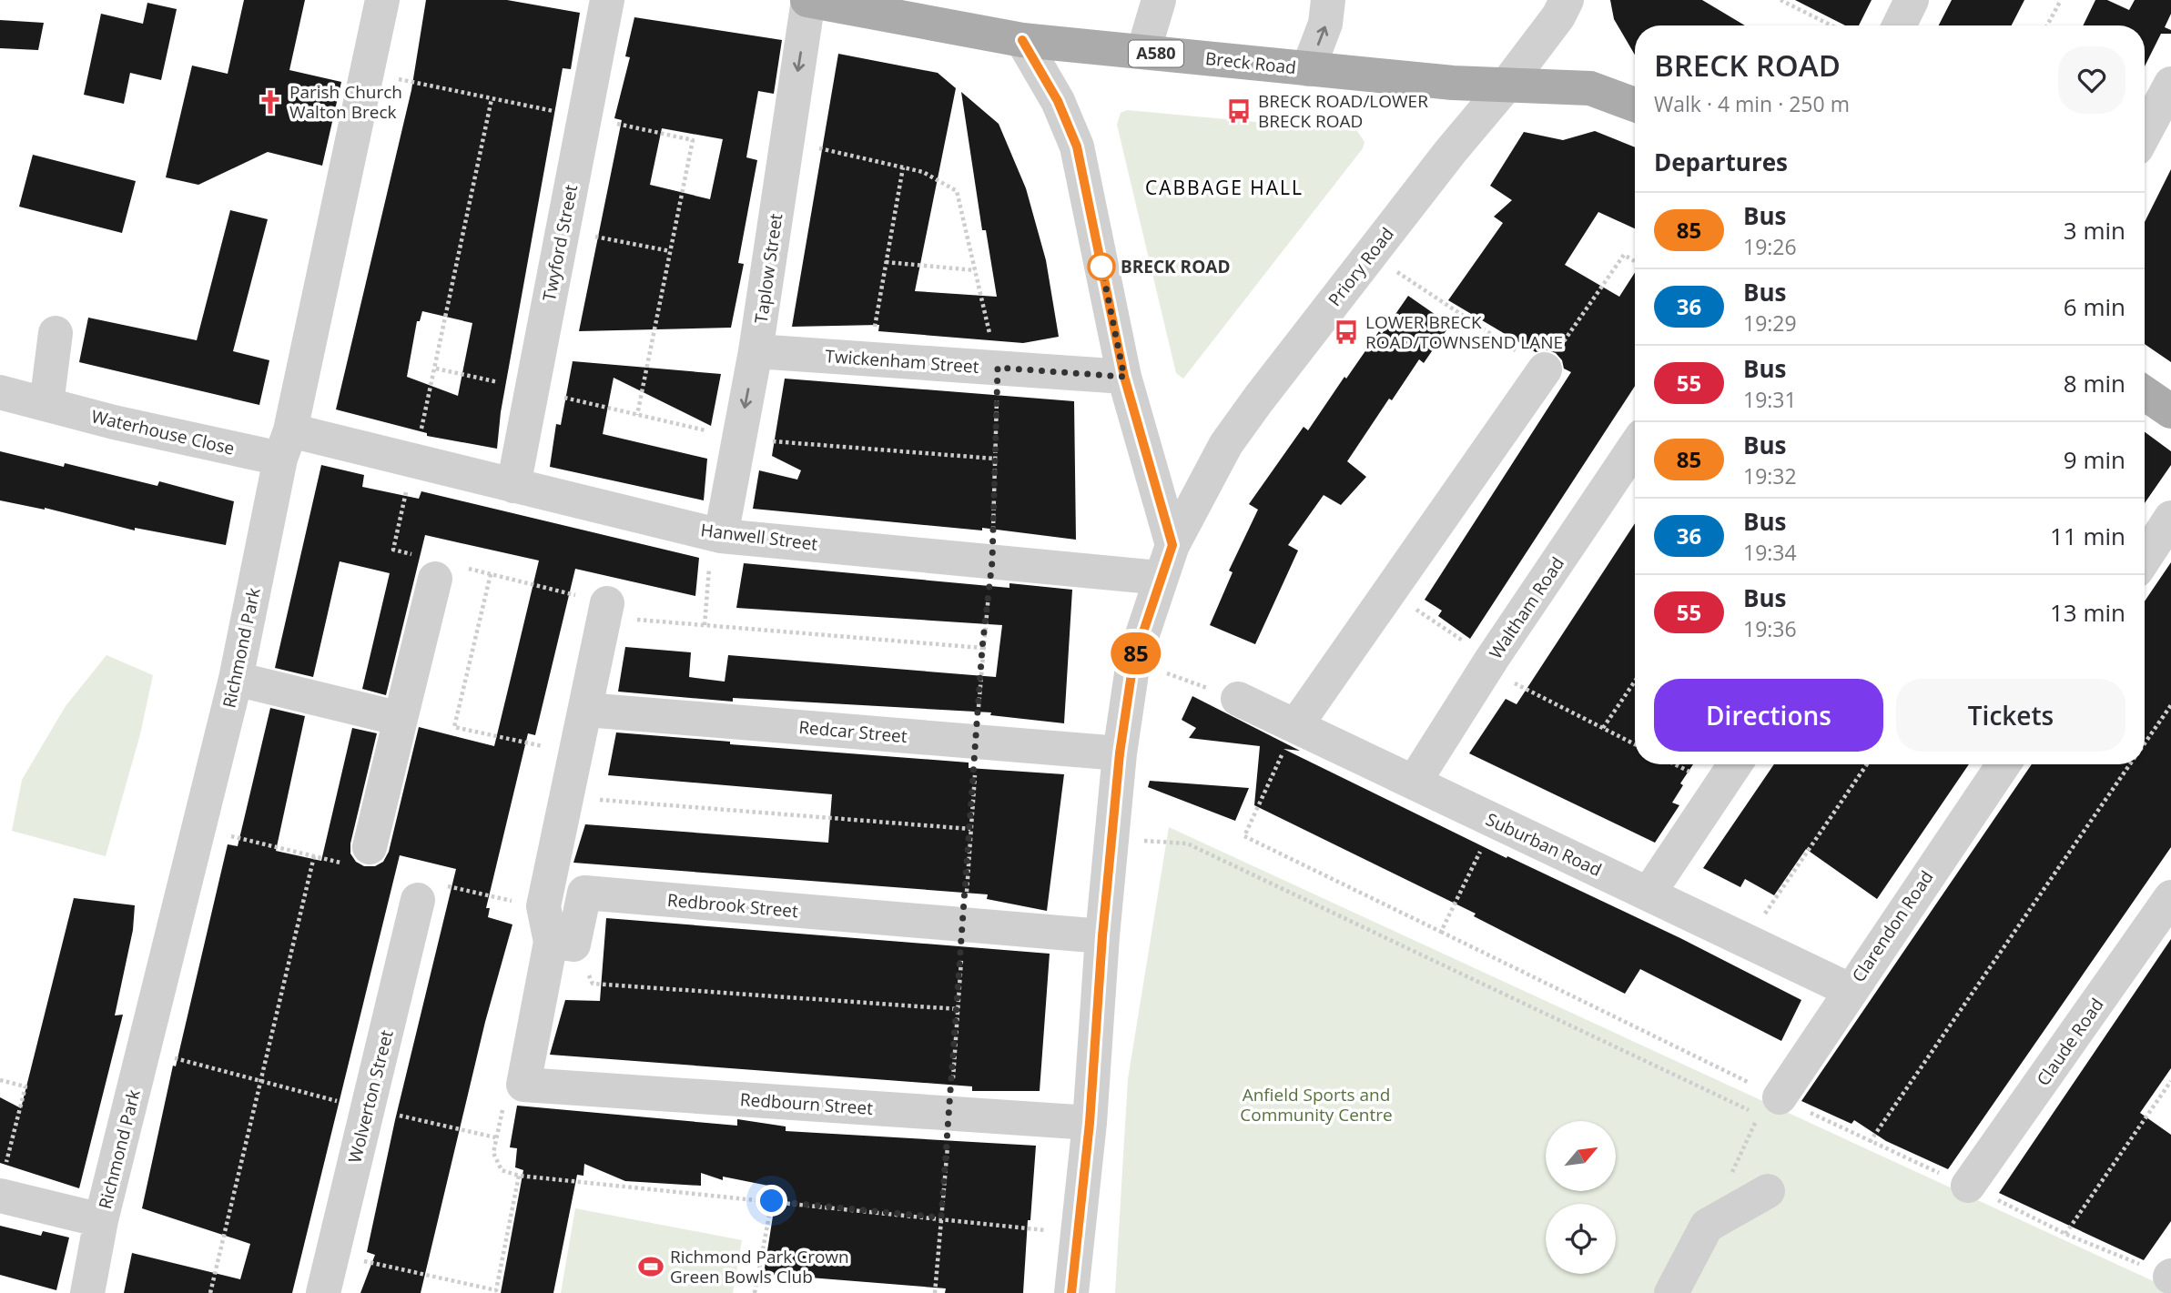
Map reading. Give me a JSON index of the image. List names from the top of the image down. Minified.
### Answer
{"streets":{"main road":["A580","Breck Road"],"street":["Twyford Street","Priory Road","Taplow Street","Twickenham Street","Waterhouse Close","Hanwell Street","Waltham Road","Richmond Park","Redcar Street","Suburban Road","Redbrook Street","Clarendon Road","Claude Road","Wolverton Street","Redbourn Street"]},"crossings":[["A580","Breck Road"],["A580","Priory Road"],["Breck Road","Priory Road"],["Breck Road","Taplow Street"],["Twyford Street","Hanwell Street"],["Priory Road","Hanwell Street"],["Priory Road","Redcar Street"],["Priory Road","Redbrook Street"],["Priory Road","Redbourn Street"],["Taplow Street","Twickenham Street"],["Taplow Street","Hanwell Street"],["Waterhouse Close","Hanwell Street"],["Waterhouse Close","Richmond Park"],["Hanwell Street","Richmond Park"],["Waltham Road","Suburban Road"],["Suburban Road","Clarendon Road"],["Redbrook Street","Redbourn Street"]],"one_way":["Taplow Street"],"districts":["CABBAGE HALL"],"parks":["Anfield Sports and Community Centre"],"places":{"church":["Parish Church Walton Breck"],"bus stop":["BRECK ROAD/LOWER BRECK ROAD","LOWER BRECK ROAD/TOWNSEND LANE"],"other":["BRECK ROAD"],"sports":["Richmond Park Crown Green Bowls Club"]},"lines":["bus line 85"],"north":"top right","page":{"on_map":"85","heading":[["BRECK ROAD","Walk · 4 min · 250 m"],"Departures"],"list":[{"mark":"85","name":"Bus","note":"19:26","value":"3 min"},{"mark":"36","name":"Bus","note":"19:29","value":"6 min"},{"mark":"55","name":"Bus","note":"19:31","value":"8 min"},{"mark":"85","name":"Bus","note":"19:32","value":"9 min"},{"mark":"36","name":"Bus","note":"19:34","value":"11 min"},{"mark":"55","name":"Bus","note":"19:36","value":"13 min"}],"buttons":["Directions","Tickets"]}}
